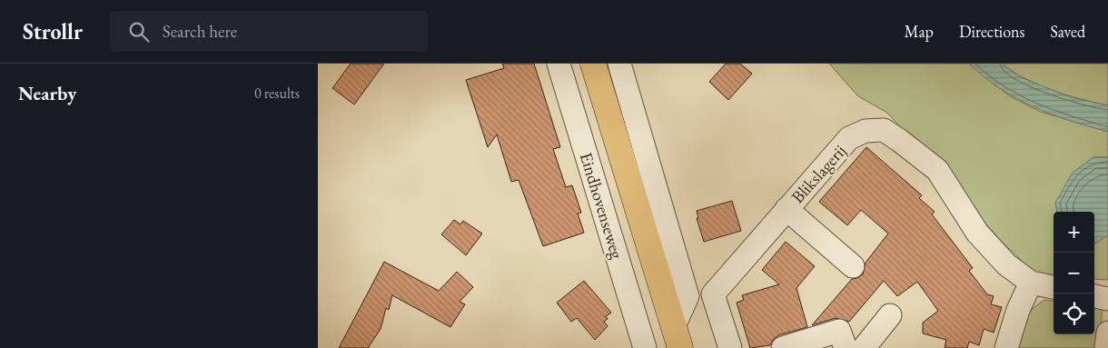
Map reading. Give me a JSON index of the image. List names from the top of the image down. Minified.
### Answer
{"streets":{"main road":["Eindhovenseweg"],"street":["Blikslagerij"]},"page":{"header":"Strollr","search":"Search here","nav":["Map","Directions","Saved"],"heading":["Nearby","0 results"],"map_buttons":["+","−"]}}
